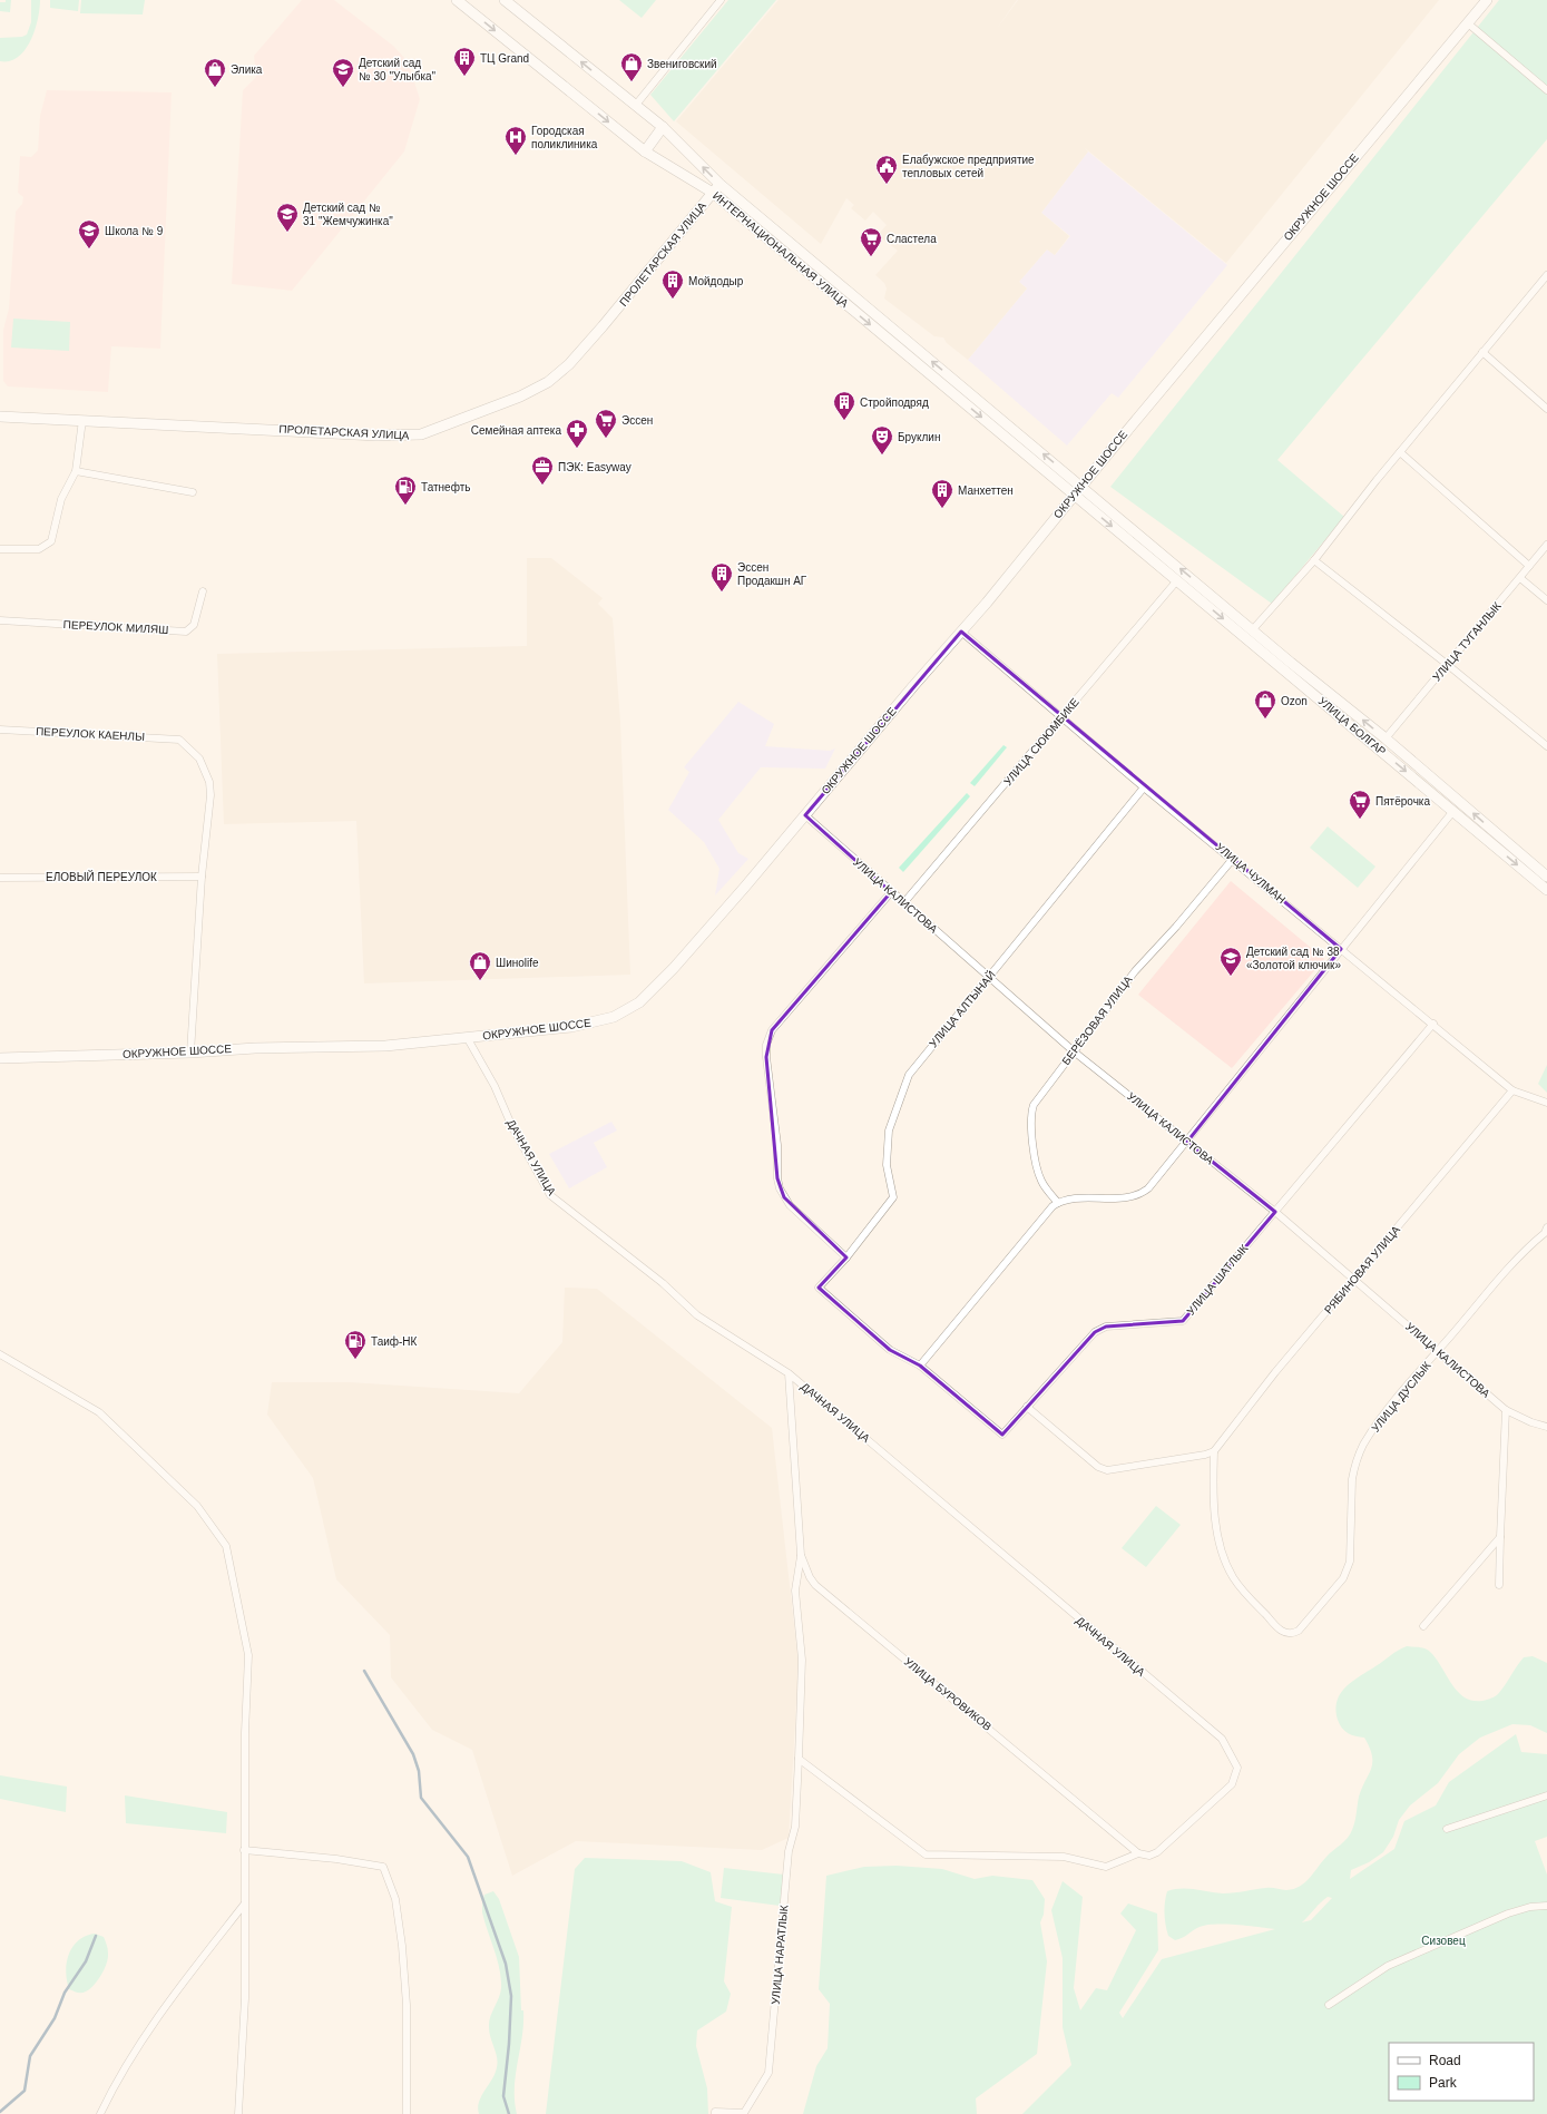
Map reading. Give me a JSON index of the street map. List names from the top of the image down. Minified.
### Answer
{"streets":{"street":["ОКРУЖНОЕ ШОССЕ","ИНТЕРНАЦИОНАЛЬНАЯ УЛИЦА","ПРОЛЕТАРСКАЯ УЛИЦА","ПЕРЕУЛОК МИЛЯШ","УЛИЦА ТУГАНЛЫК","УЛИЦА БОЛГАР","ПЕРЕУЛОК КАЕНЛЫ","УЛИЦА СЮЮМБИКЕ","УЛИЦА ЧУЛМАН","ЕЛОВЫЙ ПЕРЕУЛОК","УЛИЦА КАЛИСТОВА","УЛИЦА АЛТЫНАЙ","БЕРЁЗОВАЯ УЛИЦА","ДАЧНАЯ УЛИЦА","РЯБИНОВАЯ УЛИЦА","УЛИЦА ШАТЛЫК","УЛИЦА ДУСЛЫК","УЛИЦА БУРОВИКОВ","УЛИЦА НАРАТЛЫК"]},"crossings":[["ОКРУЖНОЕ ШОССЕ","ИНТЕРНАЦИОНАЛЬНАЯ УЛИЦА"],["ОКРУЖНОЕ ШОССЕ","УЛИЦА БОЛГАР"],["ОКРУЖНОЕ ШОССЕ","УЛИЦА ЧУЛМАН"],["ОКРУЖНОЕ ШОССЕ","УЛИЦА КАЛИСТОВА"],["ОКРУЖНОЕ ШОССЕ","ДАЧНАЯ УЛИЦА"],["ИНТЕРНАЦИОНАЛЬНАЯ УЛИЦА","ПРОЛЕТАРСКАЯ УЛИЦА"],["ИНТЕРНАЦИОНАЛЬНАЯ УЛИЦА","УЛИЦА БОЛГАР"],["УЛИЦА ТУГАНЛЫК","УЛИЦА БОЛГАР"],["УЛИЦА БОЛГАР","УЛИЦА СЮЮМБИКЕ"],["ПЕРЕУЛОК КАЕНЛЫ","ЕЛОВЫЙ ПЕРЕУЛОК"],["УЛИЦА СЮЮМБИКЕ","УЛИЦА ЧУЛМАН"],["УЛИЦА СЮЮМБИКЕ","УЛИЦА КАЛИСТОВА"],["УЛИЦА ЧУЛМАН","УЛИЦА АЛТЫНАЙ"],["УЛИЦА ЧУЛМАН","БЕРЁЗОВАЯ УЛИЦА"],["УЛИЦА ЧУЛМАН","РЯБИНОВАЯ УЛИЦА"],["УЛИЦА ЧУЛМАН","УЛИЦА ШАТЛЫК"],["УЛИЦА КАЛИСТОВА","УЛИЦА АЛТЫНАЙ"],["УЛИЦА КАЛИСТОВА","БЕРЁЗОВАЯ УЛИЦА"],["УЛИЦА КАЛИСТОВА","РЯБИНОВАЯ УЛИЦА"],["УЛИЦА КАЛИСТОВА","УЛИЦА ШАТЛЫК"],["УЛИЦА КАЛИСТОВА","УЛИЦА ДУСЛЫК"],["УЛИЦА АЛТЫНАЙ","УЛИЦА ШАТЛЫК"],["ДАЧНАЯ УЛИЦА","УЛИЦА БУРОВИКОВ"],["РЯБИНОВАЯ УЛИЦА","УЛИЦА ДУСЛЫК"],["УЛИЦА БУРОВИКОВ","УЛИЦА НАРАТЛЫК"]],"parks":["Сизовец"],"places":{"building":["ТЦ Grand","Мойдодыр","Стройподряд","Манхеттен","Эссен Продакшн АГ"],"shop":["Звениговский","Элика","Ozon","Шиноlife"],"school or university":["Детский сад № 30 \"Улыбка\"","Детский сад № 31 \"Жемчужинка\"","Школа № 9","Детский сад № 38 «Золотой ключик»"],"hospital":["Городская поликлиника"],"public building":["Елабужское предприятие тепловых сетей"],"supermarket":["Сластела","Эссен","Пятёрочка"],"pharmacy":["Семейная аптека"],"theatre":["Бруклин"],"office":["ПЭК: Easyway"],"fuel station":["Татнефть","Таиф-НК"]},"legend":["Road","Park"]}
